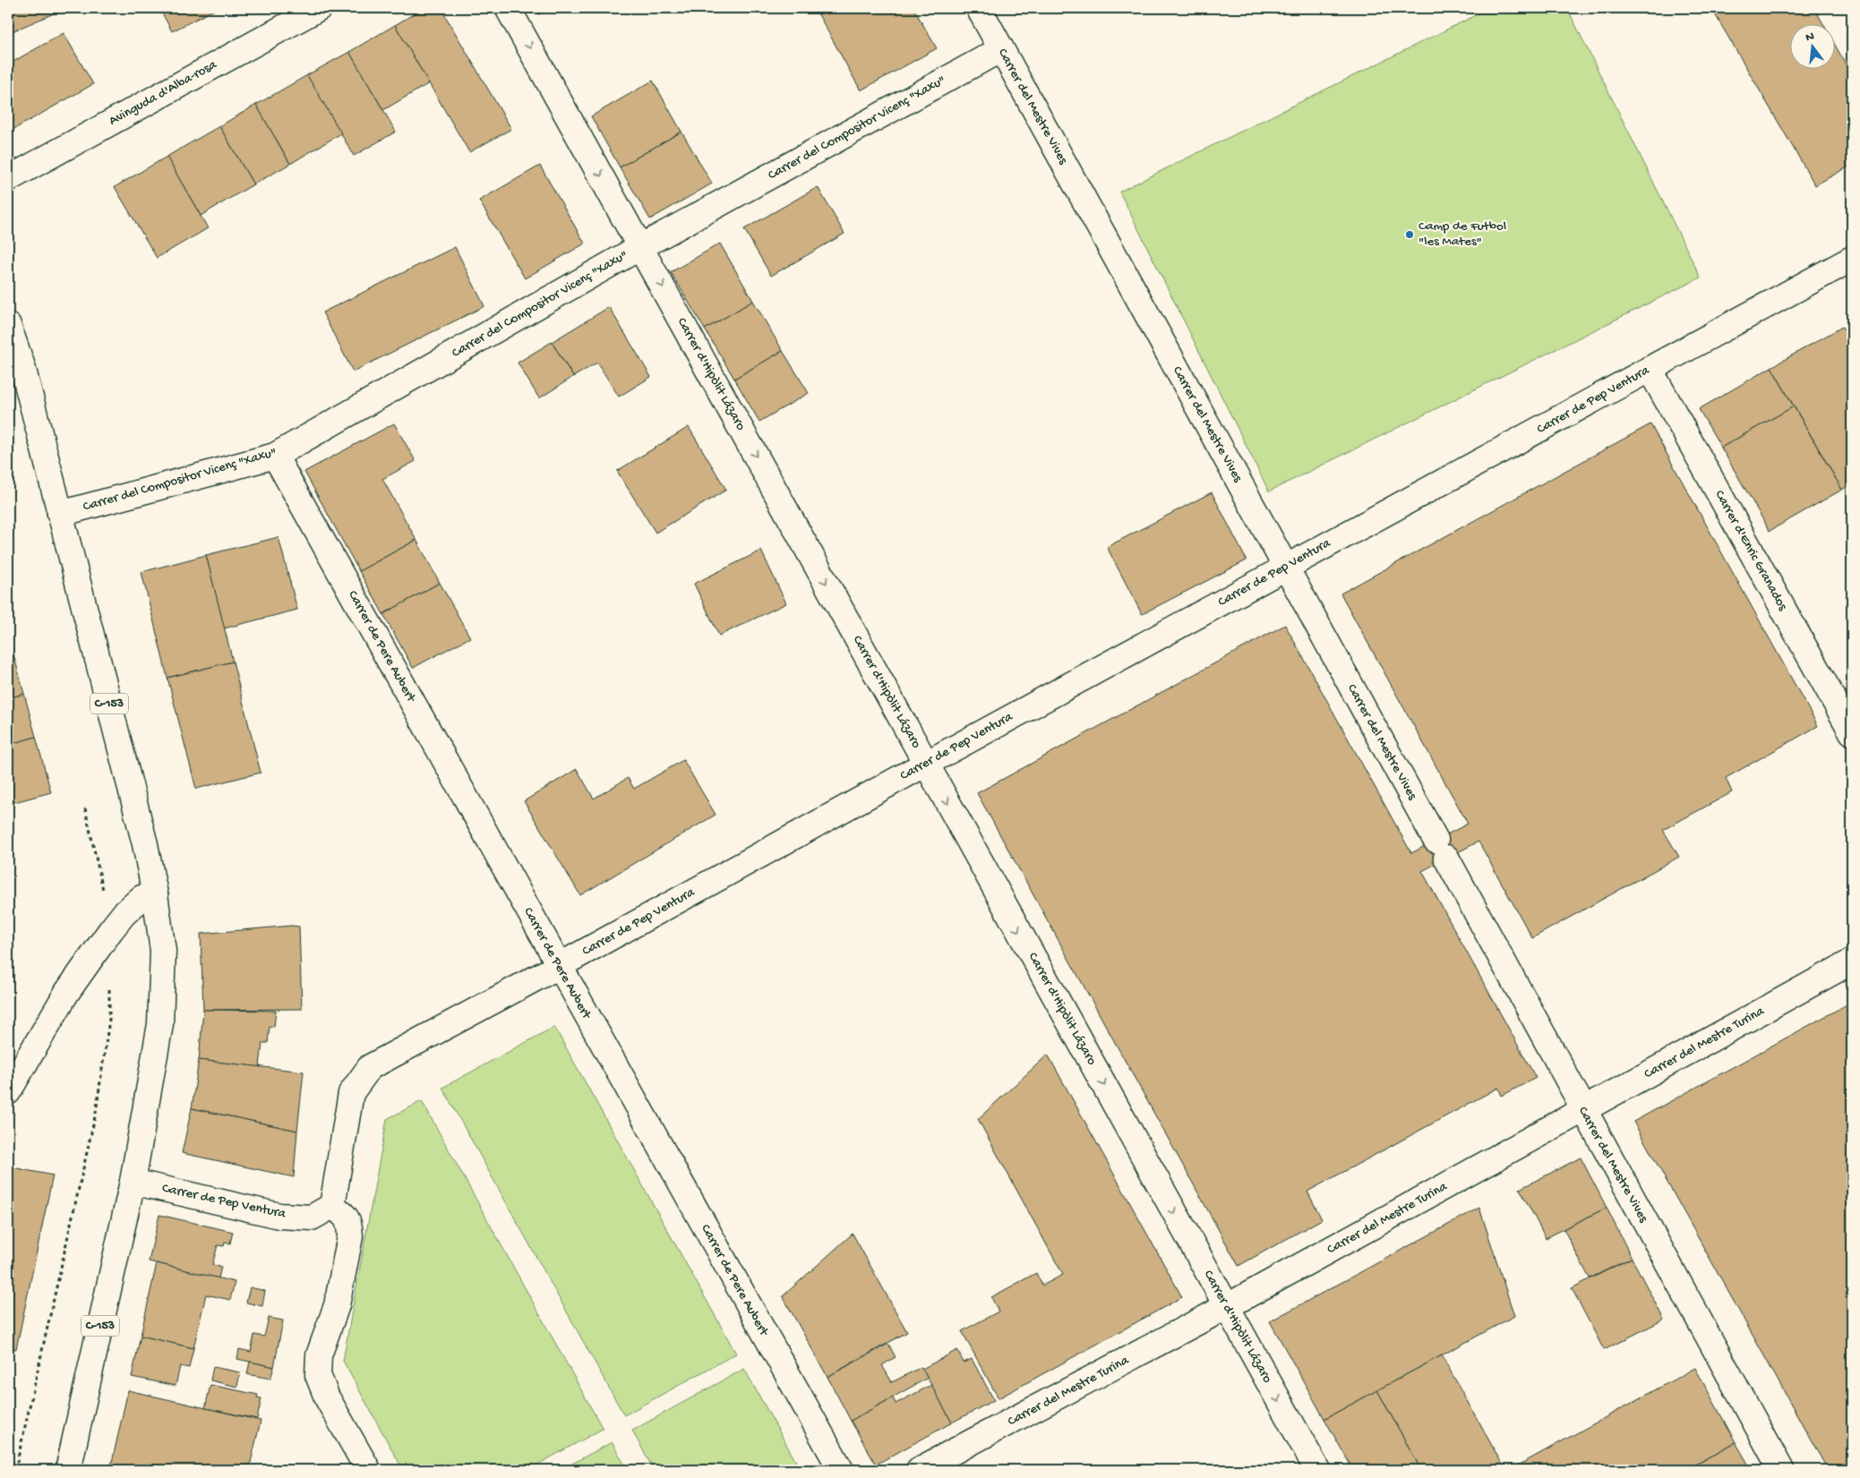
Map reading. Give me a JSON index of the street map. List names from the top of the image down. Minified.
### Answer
{"streets":{"street":["Avinguda d'Alba-rosa","Carrer del Mestre Vives","Carrer del Compositor Vicenç \"Xaxu\"","Carrer d'Hipòlit Lázaro","Carrer de Pep Ventura","Carrer d'Enric Granados","Carrer de Pere Aubert","C-153","Carrer del Mestre Turina"]},"crossings":[["Carrer del Mestre Vives","Carrer del Compositor Vicenç \"Xaxu\""],["Carrer del Mestre Vives","Carrer de Pep Ventura"],["Carrer del Mestre Vives","Carrer del Mestre Turina"],["Carrer del Compositor Vicenç \"Xaxu\"","Carrer d'Hipòlit Lázaro"],["Carrer del Compositor Vicenç \"Xaxu\"","Carrer de Pere Aubert"],["Carrer del Compositor Vicenç \"Xaxu\"","C-153"],["Carrer d'Hipòlit Lázaro","Carrer de Pep Ventura"],["Carrer d'Hipòlit Lázaro","Carrer del Mestre Turina"],["Carrer de Pep Ventura","Carrer d'Enric Granados"],["Carrer de Pep Ventura","Carrer de Pere Aubert"],["Carrer de Pep Ventura","C-153"]],"one_way":["Carrer d'Hipòlit Lázaro"],"places":["Camp de Futbol \"les Mates\""],"north":"top"}
